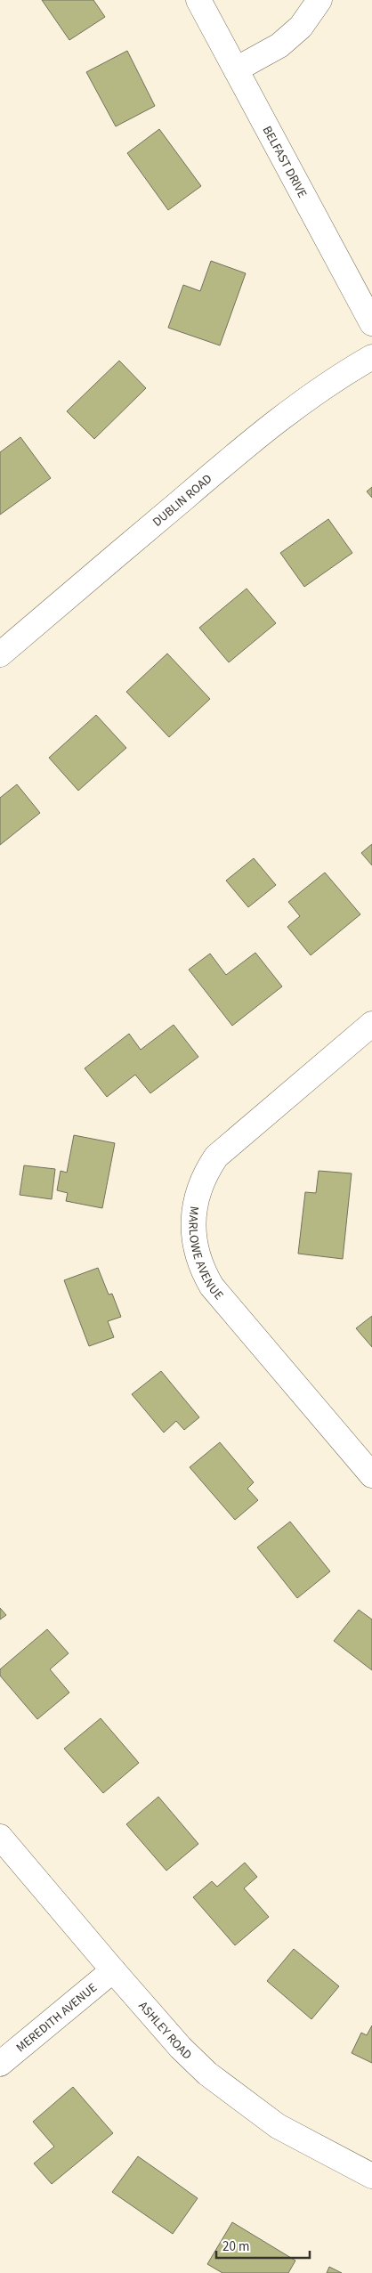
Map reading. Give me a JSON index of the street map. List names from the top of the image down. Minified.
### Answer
{"streets":{"street":["BELFAST DRIVE","DUBLIN ROAD","MARLOWE AVENUE","MEREDITH AVENUE","ASHLEY ROAD"]},"crossings":[["MEREDITH AVENUE","ASHLEY ROAD"]],"scale_bar":"20 m"}
